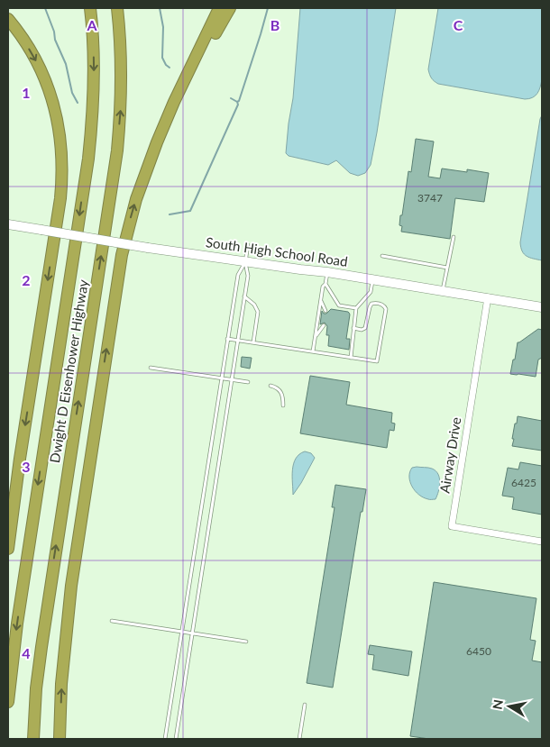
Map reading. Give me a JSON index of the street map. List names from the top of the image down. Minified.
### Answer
{"streets":{"highway":["Dwight D Eisenhower Highway"],"street":["South High School Road","Airway Drive"]},"crossings":[["South High School Road","Airway Drive"]],"house_numbers":["3747","6425","6450"],"north":"left","grid":{"columns":["A","B","C"],"rows":["1","2","3","4"]}}
